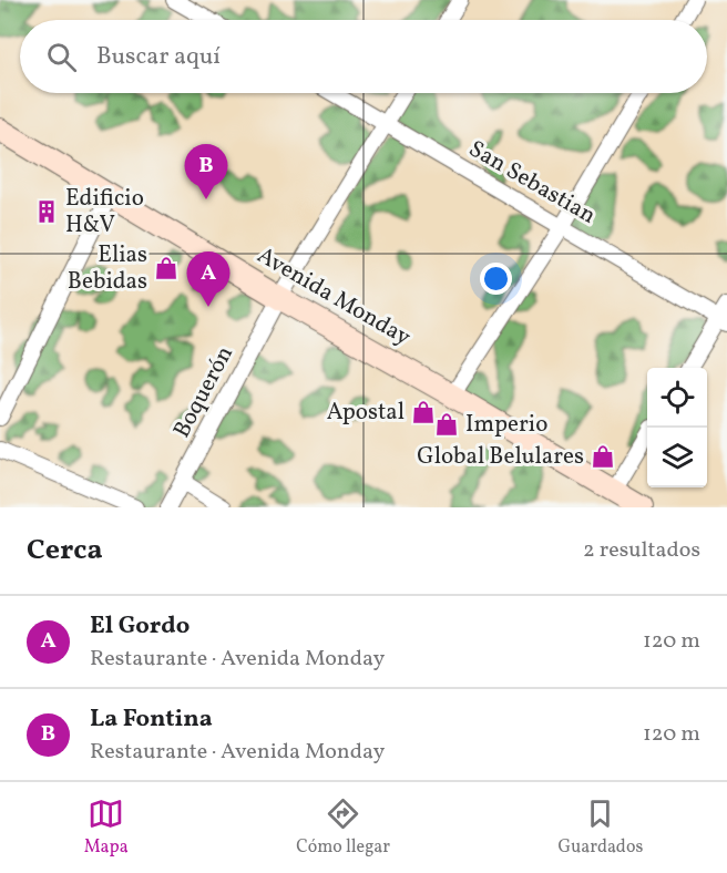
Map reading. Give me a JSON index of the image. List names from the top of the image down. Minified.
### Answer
{"streets":{"main road":["Avenida Monday"],"street":["San Sebastian","Boquerón"]},"crossings":[["San Sebastian","Boquerón"],["Avenida Monday","Boquerón"]],"places":{"building":["Edificio H&V"],"shop":["Elias Bebidas","Apostal","Imperio","Global Belulares"]},"page":{"search":"Buscar aquí","pins":["B","A"],"heading":["Cerca","2 resultados"],"list":[{"mark":"A","name":"El Gordo","note":"Restaurante · Avenida Monday","value":"120 m"},{"mark":"B","name":"La Fontina","note":"Restaurante · Avenida Monday","value":"120 m"}],"nav":["Mapa","Cómo llegar","Guardados"]}}
